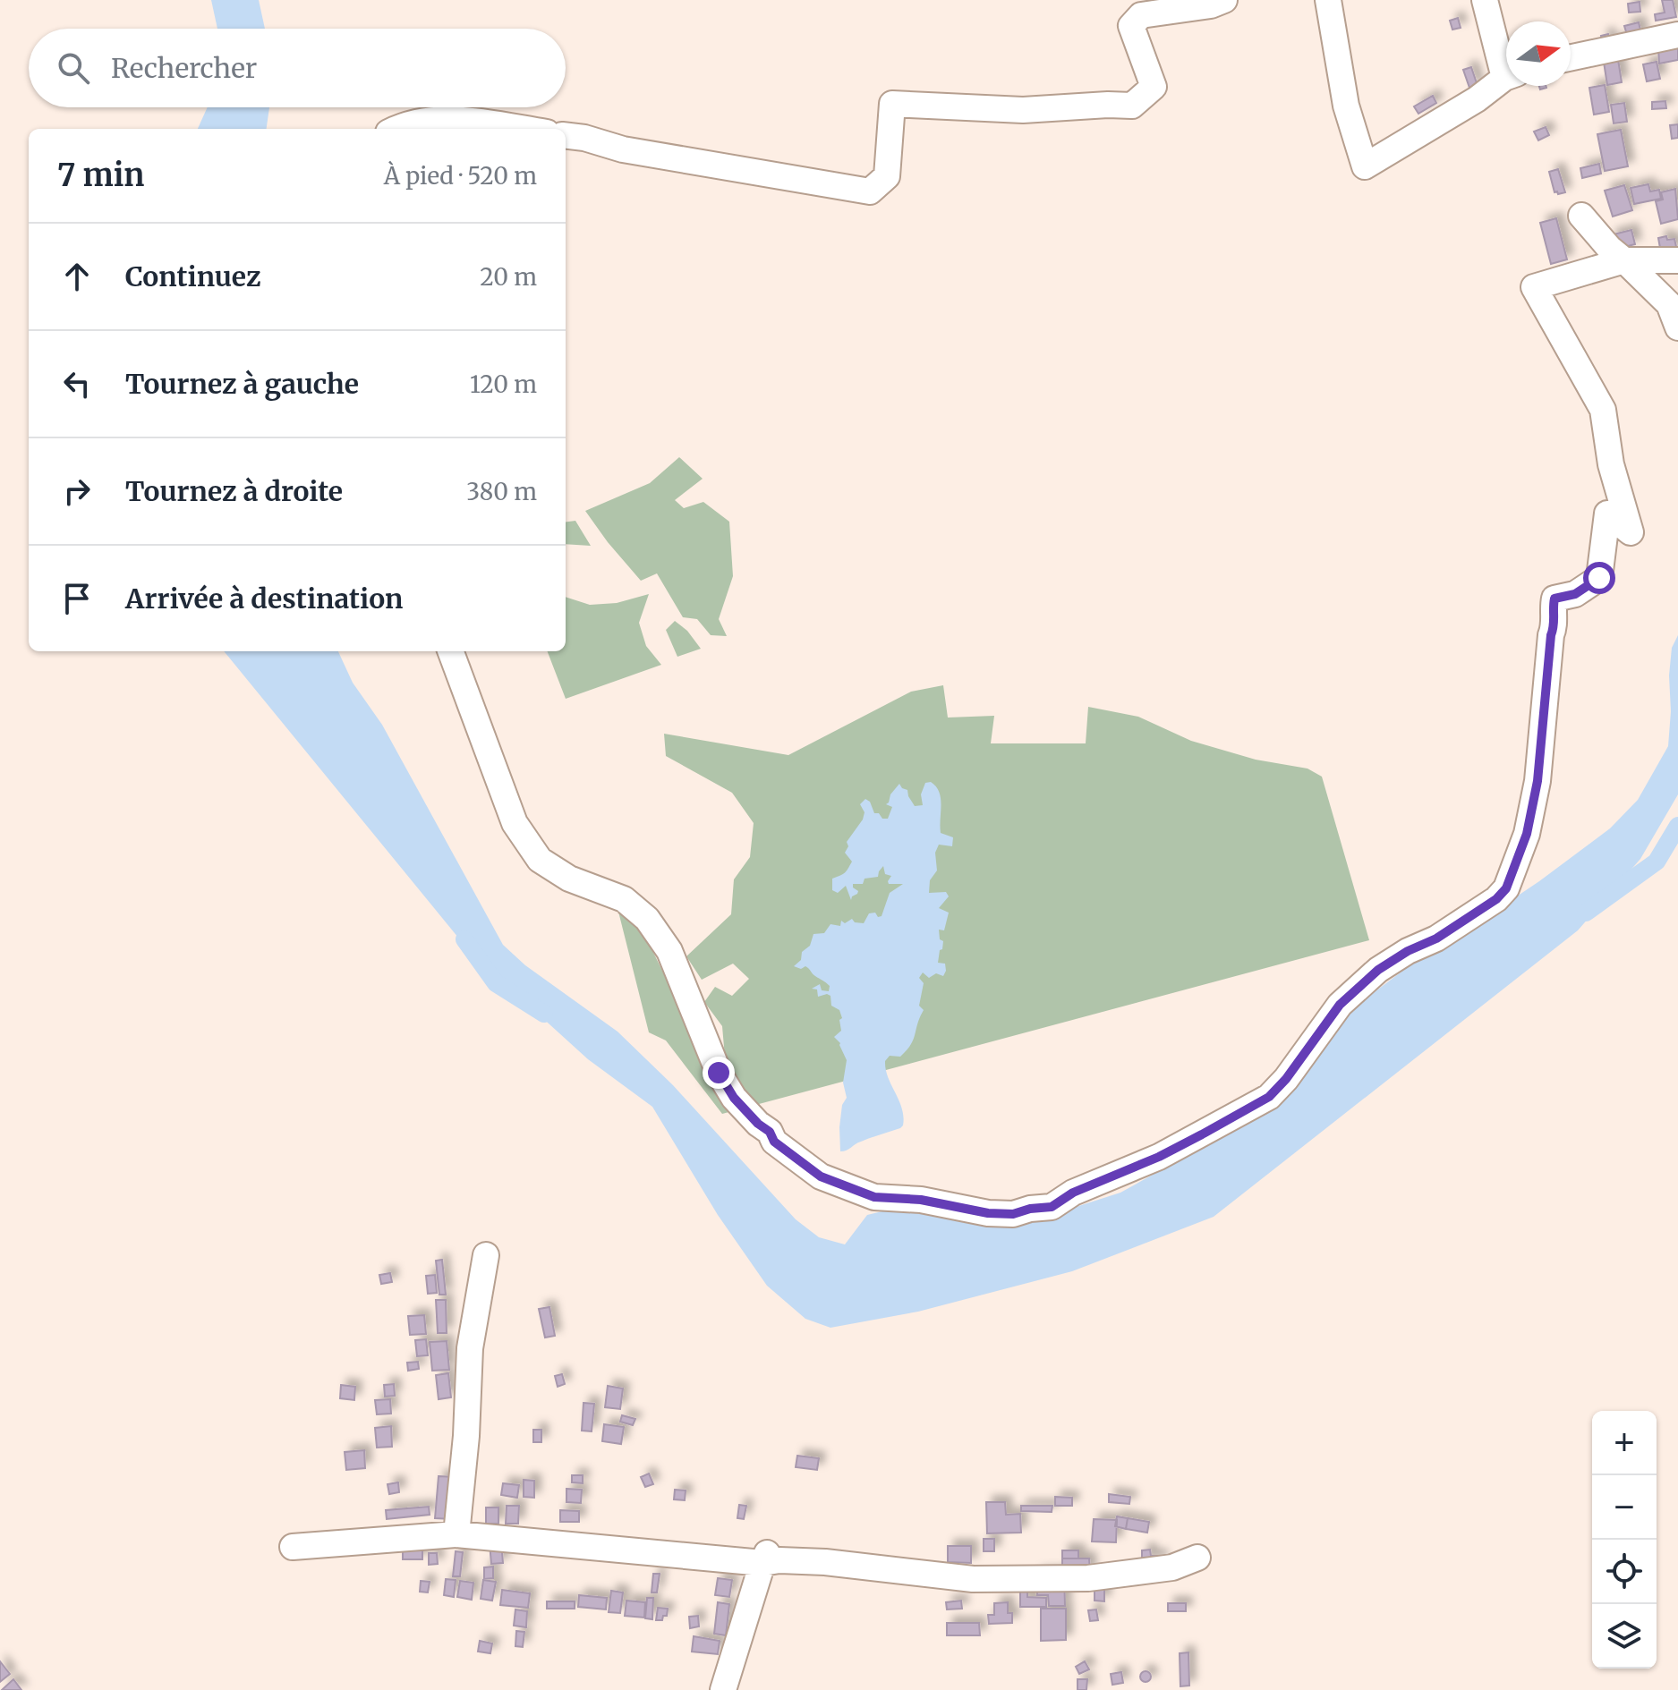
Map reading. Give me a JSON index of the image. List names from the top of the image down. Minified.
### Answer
{"north":"right","page":{"search":"Rechercher","heading":["7 min","À pied · 520 m"],"list":[["Continuez","20 m"],["Tournez à gauche","120 m"],["Tournez à droite","380 m"],"Arrivée à destination"],"map_buttons":["+","−"]}}
